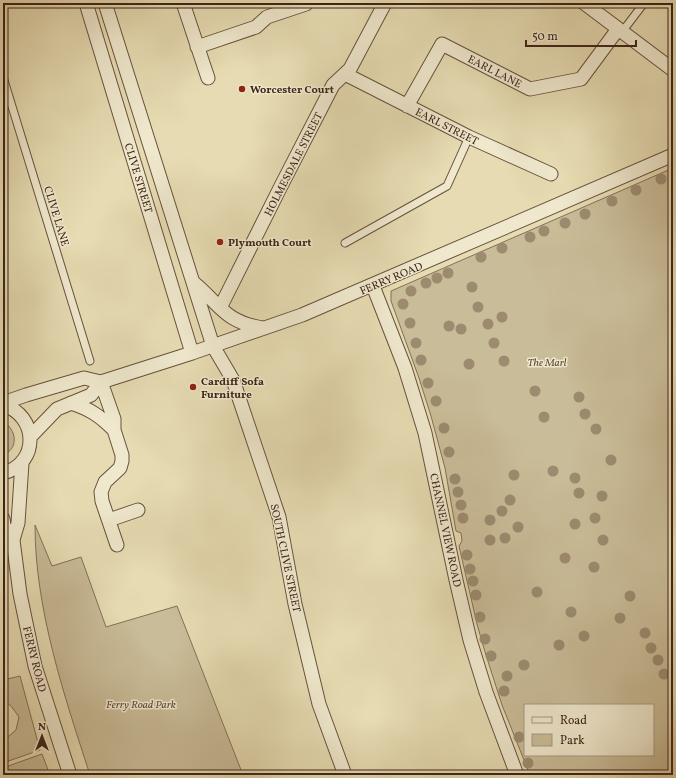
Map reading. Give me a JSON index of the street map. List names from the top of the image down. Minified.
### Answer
{"streets":{"street":["EARL LANE","EARL STREET","HOLMESDALE STREET","CLIVE STREET","FERRY ROAD","CHANNEL VIEW ROAD","SOUTH CLIVE STREET"],"lane":["CLIVE LANE"]},"crossings":[["EARL LANE","EARL STREET"],["EARL STREET","HOLMESDALE STREET"],["CLIVE STREET","FERRY ROAD"],["CLIVE STREET","SOUTH CLIVE STREET"],["FERRY ROAD","CHANNEL VIEW ROAD"],["FERRY ROAD","SOUTH CLIVE STREET"]],"parks":["The Marl","Ferry Road Park"],"places":["Worcester Court","Plymouth Court","Cardiff Sofa Furniture"],"legend":["Road","Park"],"scale_bar":"50 m","north":"top"}
